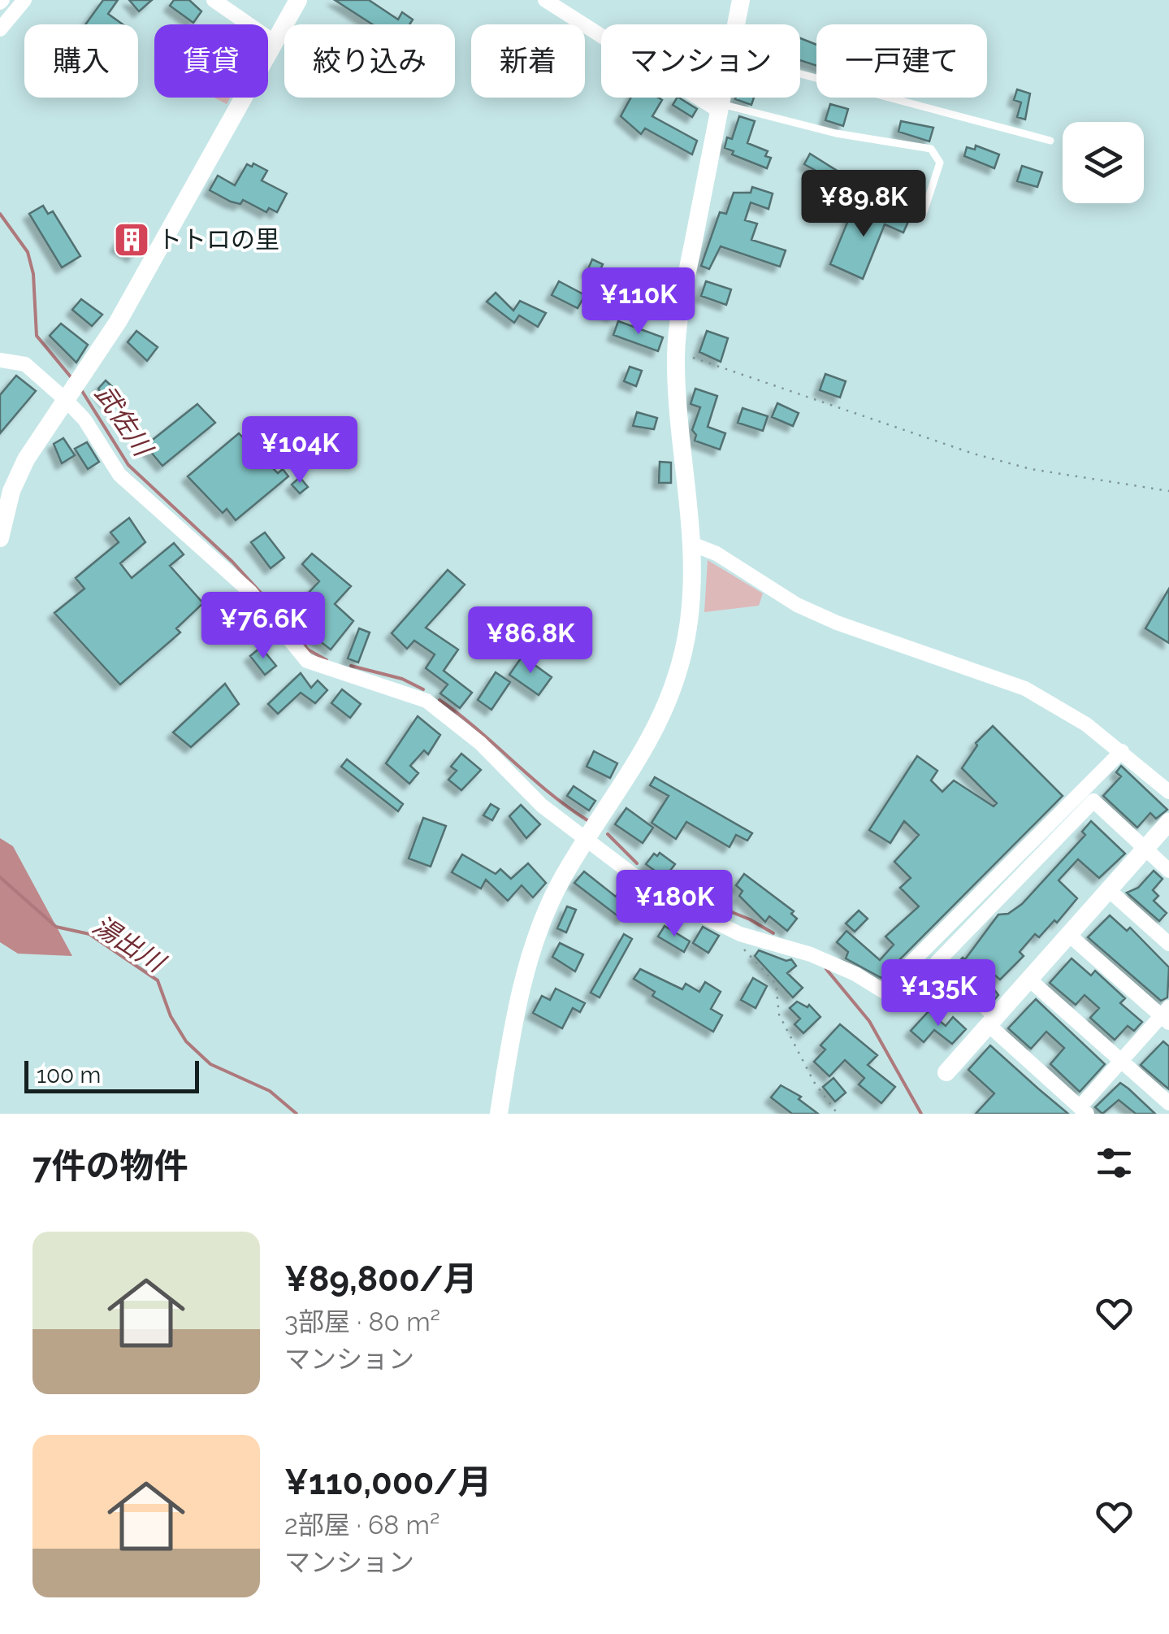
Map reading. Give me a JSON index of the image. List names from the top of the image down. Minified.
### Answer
{"water":["武佐川","湯出川"],"places":{"building":["トトロの里"]},"scale_bar":"100 m","page":{"chip":["購入","賃貸","絞り込み","新着","マンション","一戸建て"],"price":["¥89.8K","¥110K","¥104K","¥76.6K","¥86.8K","¥180K","¥135K"],"scale":"100 m","heading":"7件の物件","list":[{"name":"¥89,800/月","note":"3部屋 · 80 m² · マンション"},{"name":"¥110,000/月","note":"2部屋 · 68 m² · マンション"}]}}
